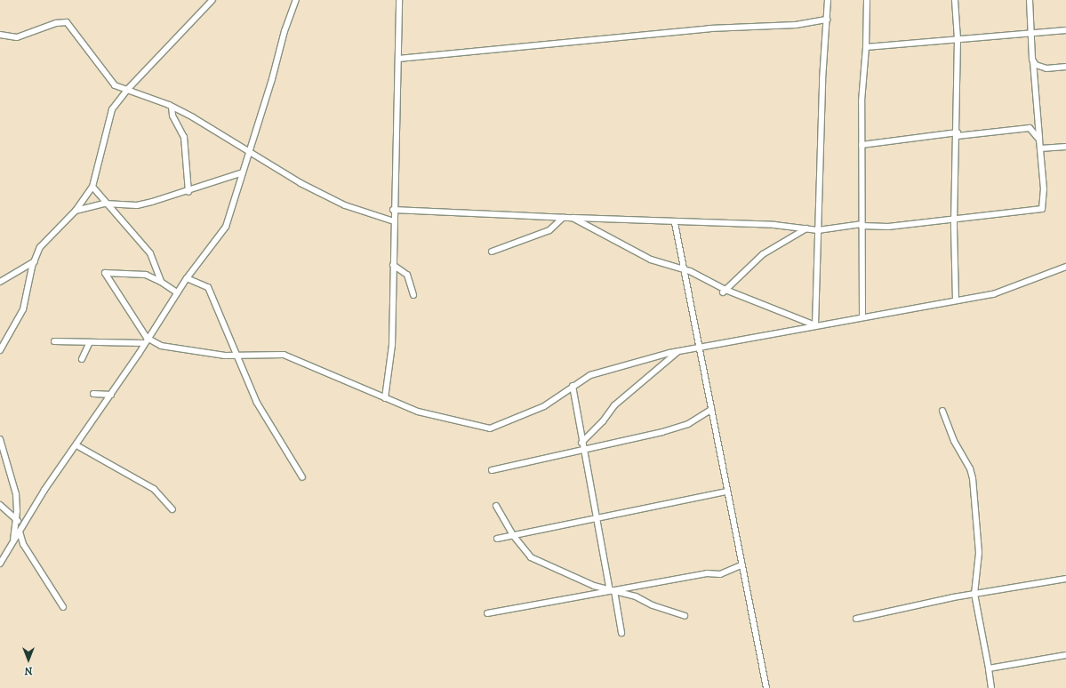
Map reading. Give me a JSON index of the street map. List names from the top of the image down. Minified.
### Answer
{"north":"bottom"}
